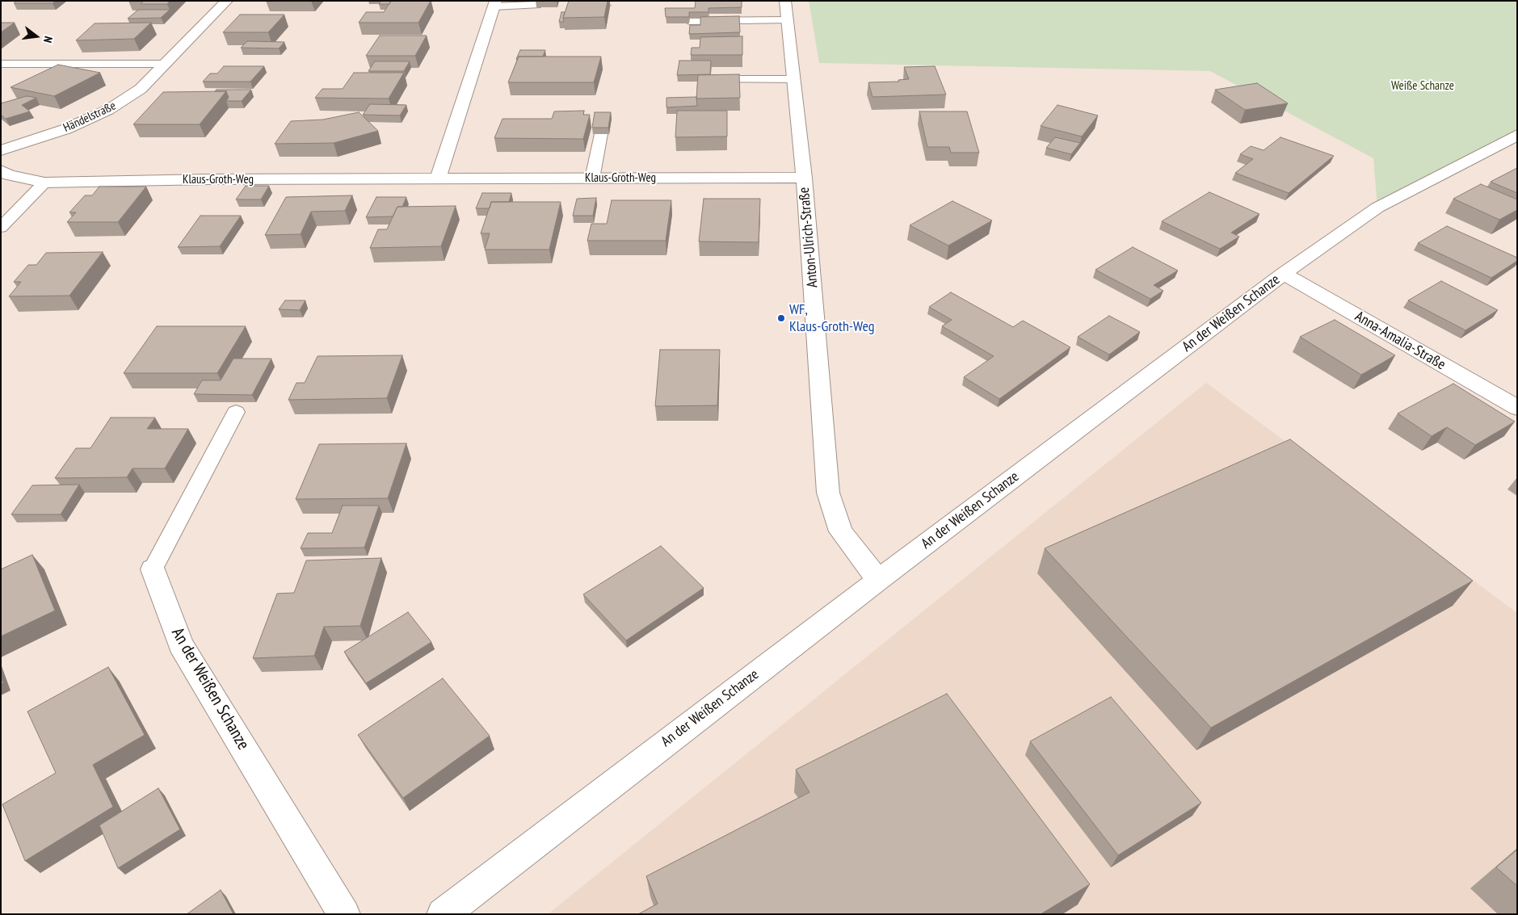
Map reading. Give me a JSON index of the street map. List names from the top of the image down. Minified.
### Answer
{"streets":{"street":["Händelstraße","Klaus-Groth-Weg","Anton-Ulrich-Straße","An der Weißen Schanze","Anna-Amalia-Straße"]},"crossings":[["Klaus-Groth-Weg","Anton-Ulrich-Straße"],["Anton-Ulrich-Straße","An der Weißen Schanze"],["An der Weißen Schanze","Anna-Amalia-Straße"]],"parks":["Weiße Schanze"],"places":["WF, Klaus-Groth-Weg"],"north":"right"}
